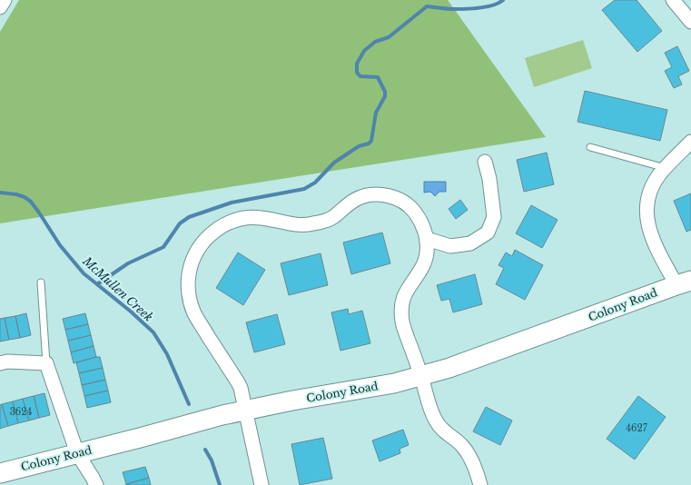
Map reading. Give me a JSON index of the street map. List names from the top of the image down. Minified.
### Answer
{"streets":{"main road":["Colony Road"]},"water":["McMullen Creek"],"house_numbers":["3624","4627"]}
